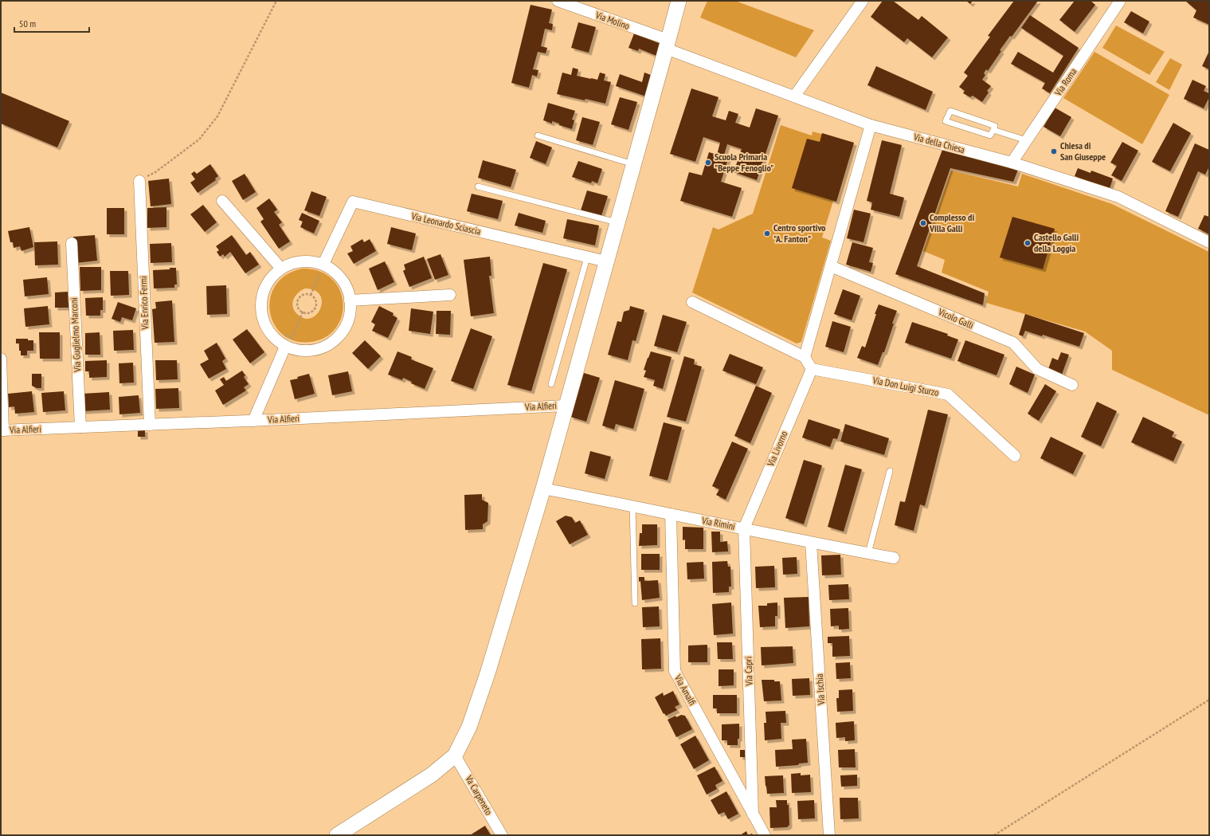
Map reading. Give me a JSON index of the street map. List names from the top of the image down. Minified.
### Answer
{"streets":{"street":["Via Molino","Via Roma","Via della Chiesa","Via Leonardo Sciascia","Via Enrico Fermi","Vicolo Galli","Via Guglielmo Marconi","Via Don Luigi Sturzo","Via Alfieri","Via Livorno","Via Rimini","Via Capri","Via Ischia","Via Amalfi","Va Carpeneto"]},"crossings":[["Via Molino","Via della Chiesa"],["Via Roma","Via della Chiesa"],["Via Enrico Fermi","Via Alfieri"],["Via Guglielmo Marconi","Via Alfieri"],["Via Don Luigi Sturzo","Via Livorno"],["Via Livorno","Via Rimini"],["Via Livorno","Via Capri"],["Via Rimini","Via Capri"],["Via Rimini","Via Ischia"],["Via Rimini","Via Amalfi"],["Via Capri","Via Amalfi"]],"places":["Chiesa di San Giuseppe","Scuola Primaria \"Beppe Fenoglio\"","Complesso di Villa Galli","Centro sportivo \"A. Fanton\"","Castello Galli della Loggia"],"scale_bar":"50 m"}
